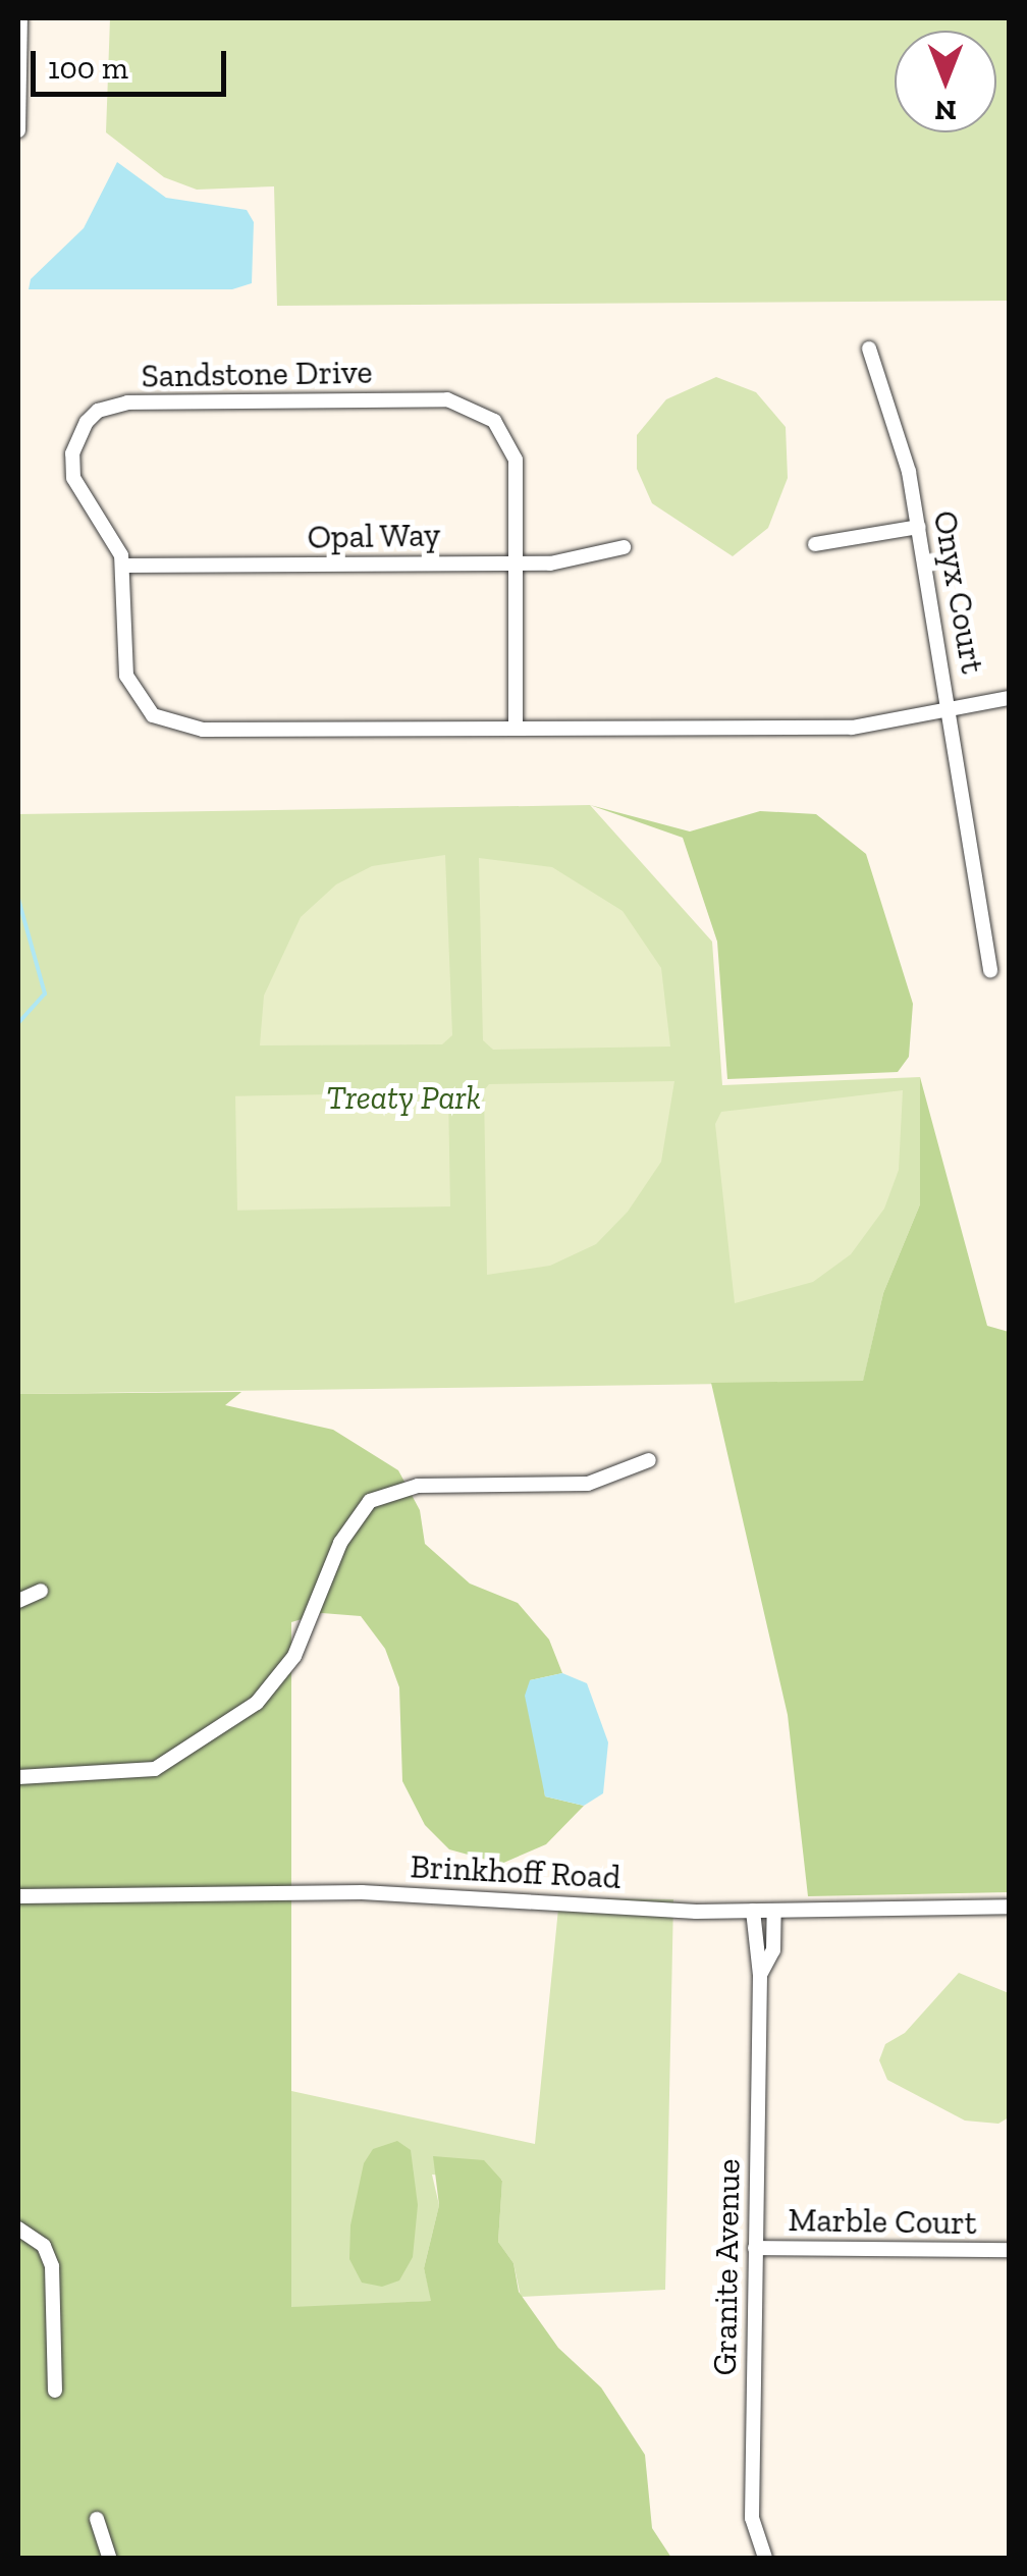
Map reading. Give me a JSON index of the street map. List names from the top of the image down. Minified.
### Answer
{"streets":{"street":["Sandstone Drive","Opal Way","Onyx Court","Brinkhoff Road","Marble Court","Granite Avenue"]},"crossings":[["Sandstone Drive","Opal Way"],["Sandstone Drive","Onyx Court"],["Brinkhoff Road","Granite Avenue"],["Marble Court","Granite Avenue"]],"parks":["Treaty Park"],"scale_bar":"100 m","north":"bottom"}
